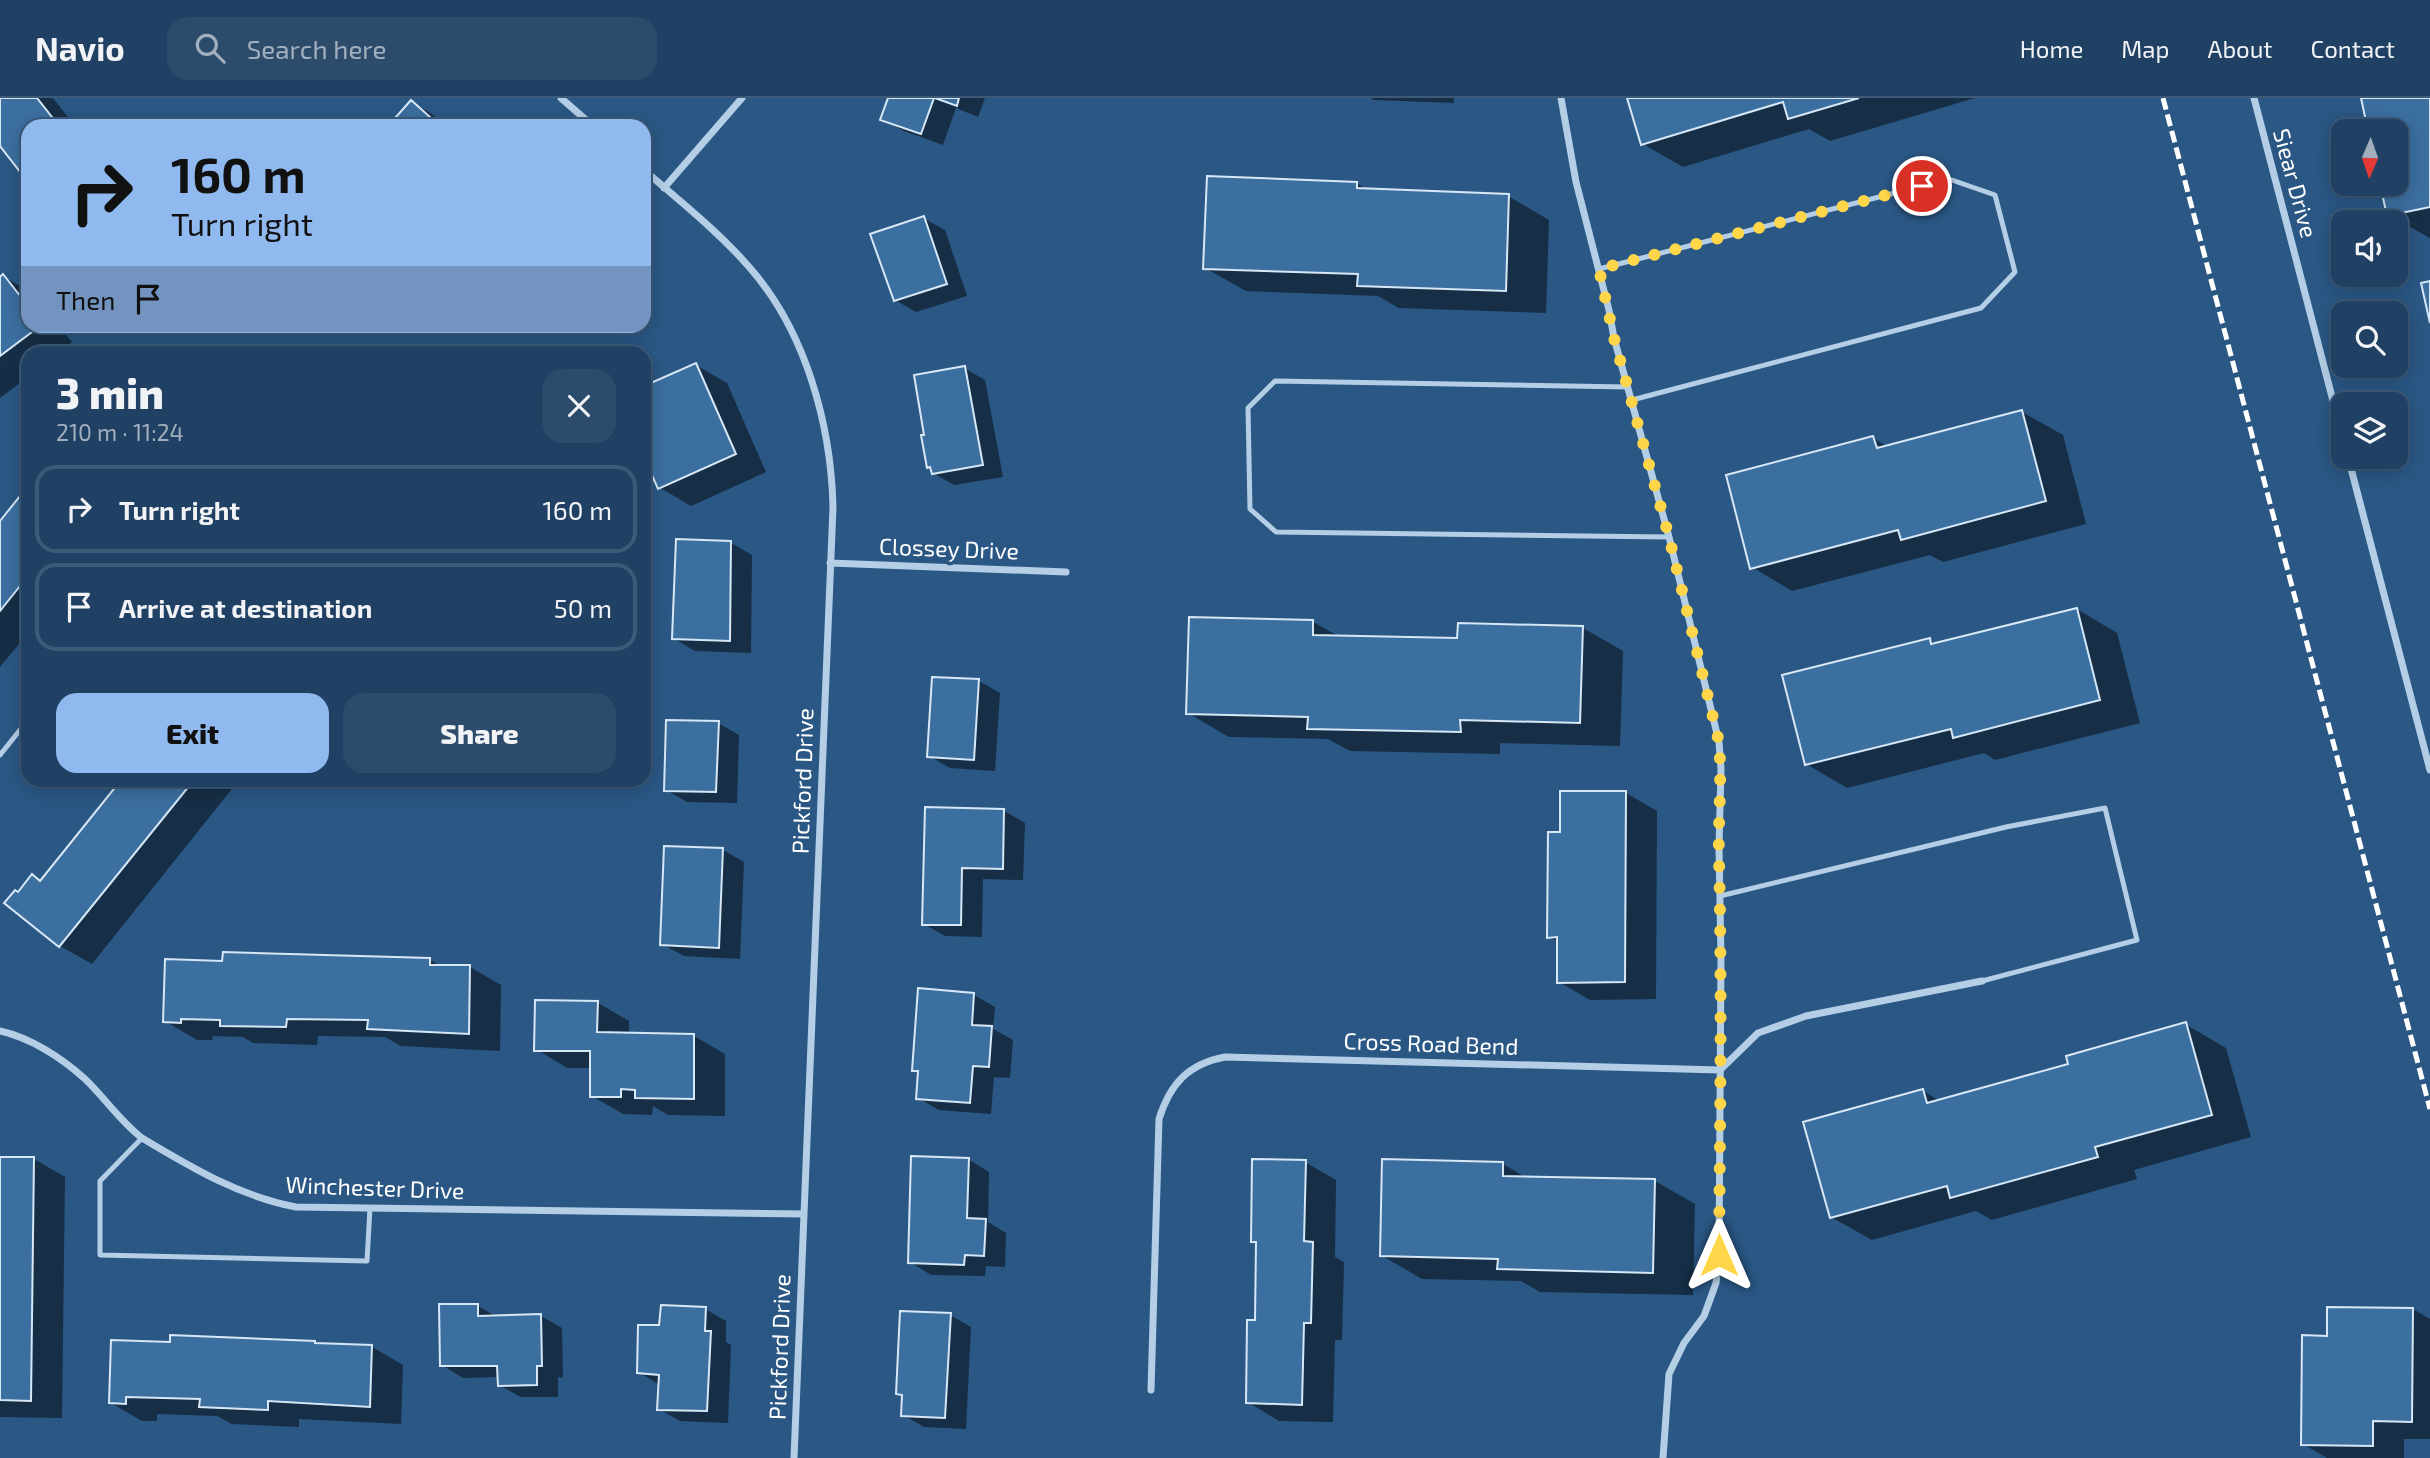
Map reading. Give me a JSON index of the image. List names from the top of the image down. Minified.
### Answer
{"streets":{"street":["Siear Drive","Clossey Drive","Pickford Drive","Cross Road Bend","Winchester Drive"]},"crossings":[["Clossey Drive","Pickford Drive"],["Pickford Drive","Winchester Drive"]],"north":"bottom","page":{"header":"Navio","search":"Search here","nav":["Home","Map","About","Contact"],"turn":["160 m","Turn right"],"then":"Then","heading":["3 min","210 m · 11:24"],"list":[{"name":"Turn right","value":"160 m"},{"name":"Arrive at destination","value":"50 m"}],"buttons":["Exit","Share"]}}
